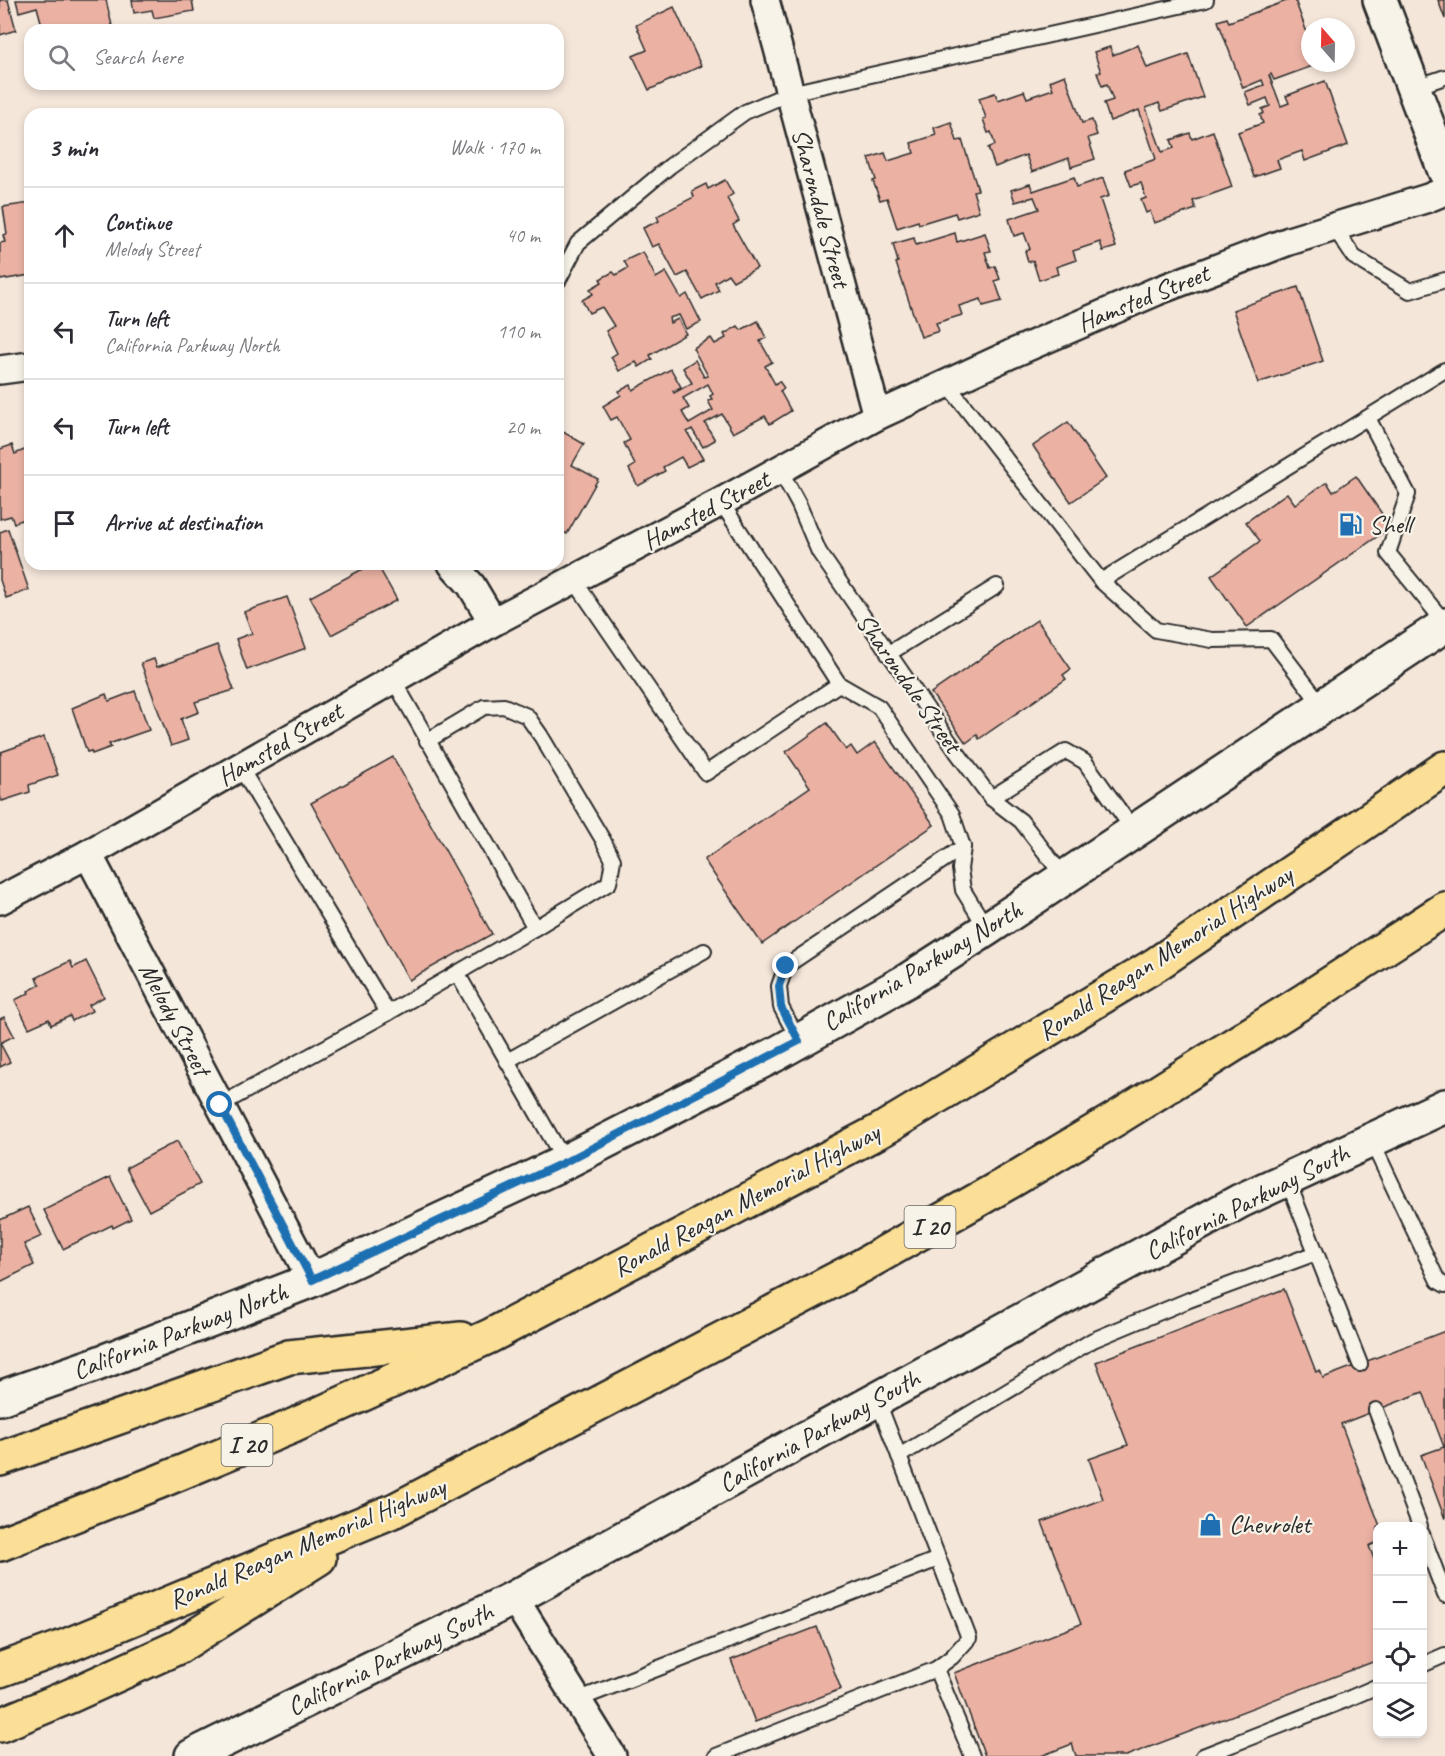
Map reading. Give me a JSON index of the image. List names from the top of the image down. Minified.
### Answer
{"streets":{"highway":["Ronald Reagan Memorial Highway","I 20"],"main road":["California Parkway North","California Parkway South"],"street":["Sharondale Street","Hamsted Street","Melody Street"]},"crossings":[["Sharondale Street","Hamsted Street"],["Sharondale Street","California Parkway North"],["Hamsted Street","Melody Street"],["California Parkway North","Melody Street"]],"places":{"fuel station":["Shell"],"shop":["Chevrolet"]},"north":"top","page":{"search":"Search here","heading":["3 min","Walk · 170 m"],"list":[["Continue","Melody Street","40 m"],["Turn left","California Parkway North","110 m"],["Turn left","20 m"],"Arrive at destination"],"map_buttons":["+","−"]}}
